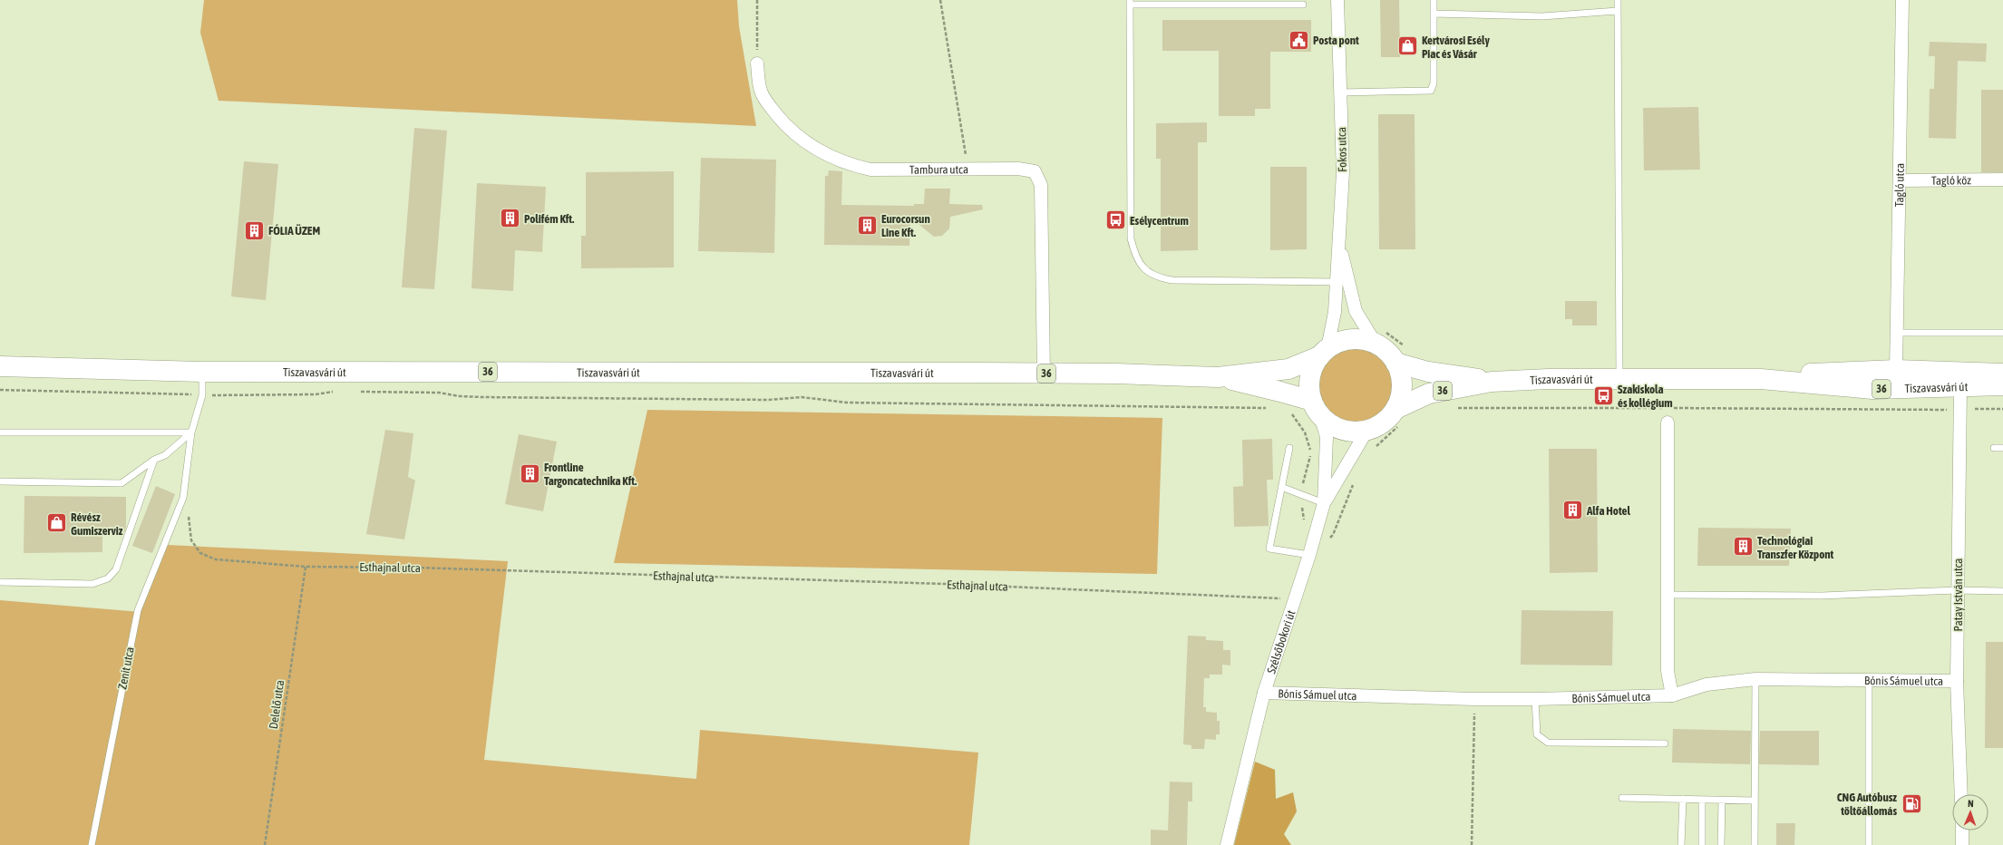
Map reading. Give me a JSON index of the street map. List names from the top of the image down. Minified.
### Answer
{"streets":{"main road":["Tiszavasvári út","36"],"street":["Fokos utca","Tambura utca","Tagló köz","Tagló utca","Patay István utca","Szélsőbokori út","Bónis Sámuel utca"],"lane":["Zenit utca"],"path":["Esthajnal utca","Delelő utca"]},"crossings":[["Fokos utca","36"],["Tambura utca","Tiszavasvári út"],["Tagló köz","Tagló utca"],["Tagló utca","Tiszavasvári út"],["Tiszavasvári út","36"],["Tiszavasvári út","Patay István utca"],["Esthajnal utca","Szélsőbokori út"],["Esthajnal utca","Zenit utca"],["Esthajnal utca","Delelő utca"],["Patay István utca","Bónis Sámuel utca"],["Szélsőbokori út","Bónis Sámuel utca"]],"places":{"public building":["Posta pont"],"shop":["Kertvárosi Esély Piac és Vásár","Révész Gumiszerviz"],"building":["Polifém Kft.","Eurocorsun Line Kft.","FÓLIA ÜZEM","Frontline Targoncatechnika Kft.","Alfa Hotel","Technológiai Transzfer Központ"],"bus stop":["Esélycentrum","Szakiskola és kollégium"],"fuel station":["CNG Autóbusz töltőállomás"]},"north":"top"}
